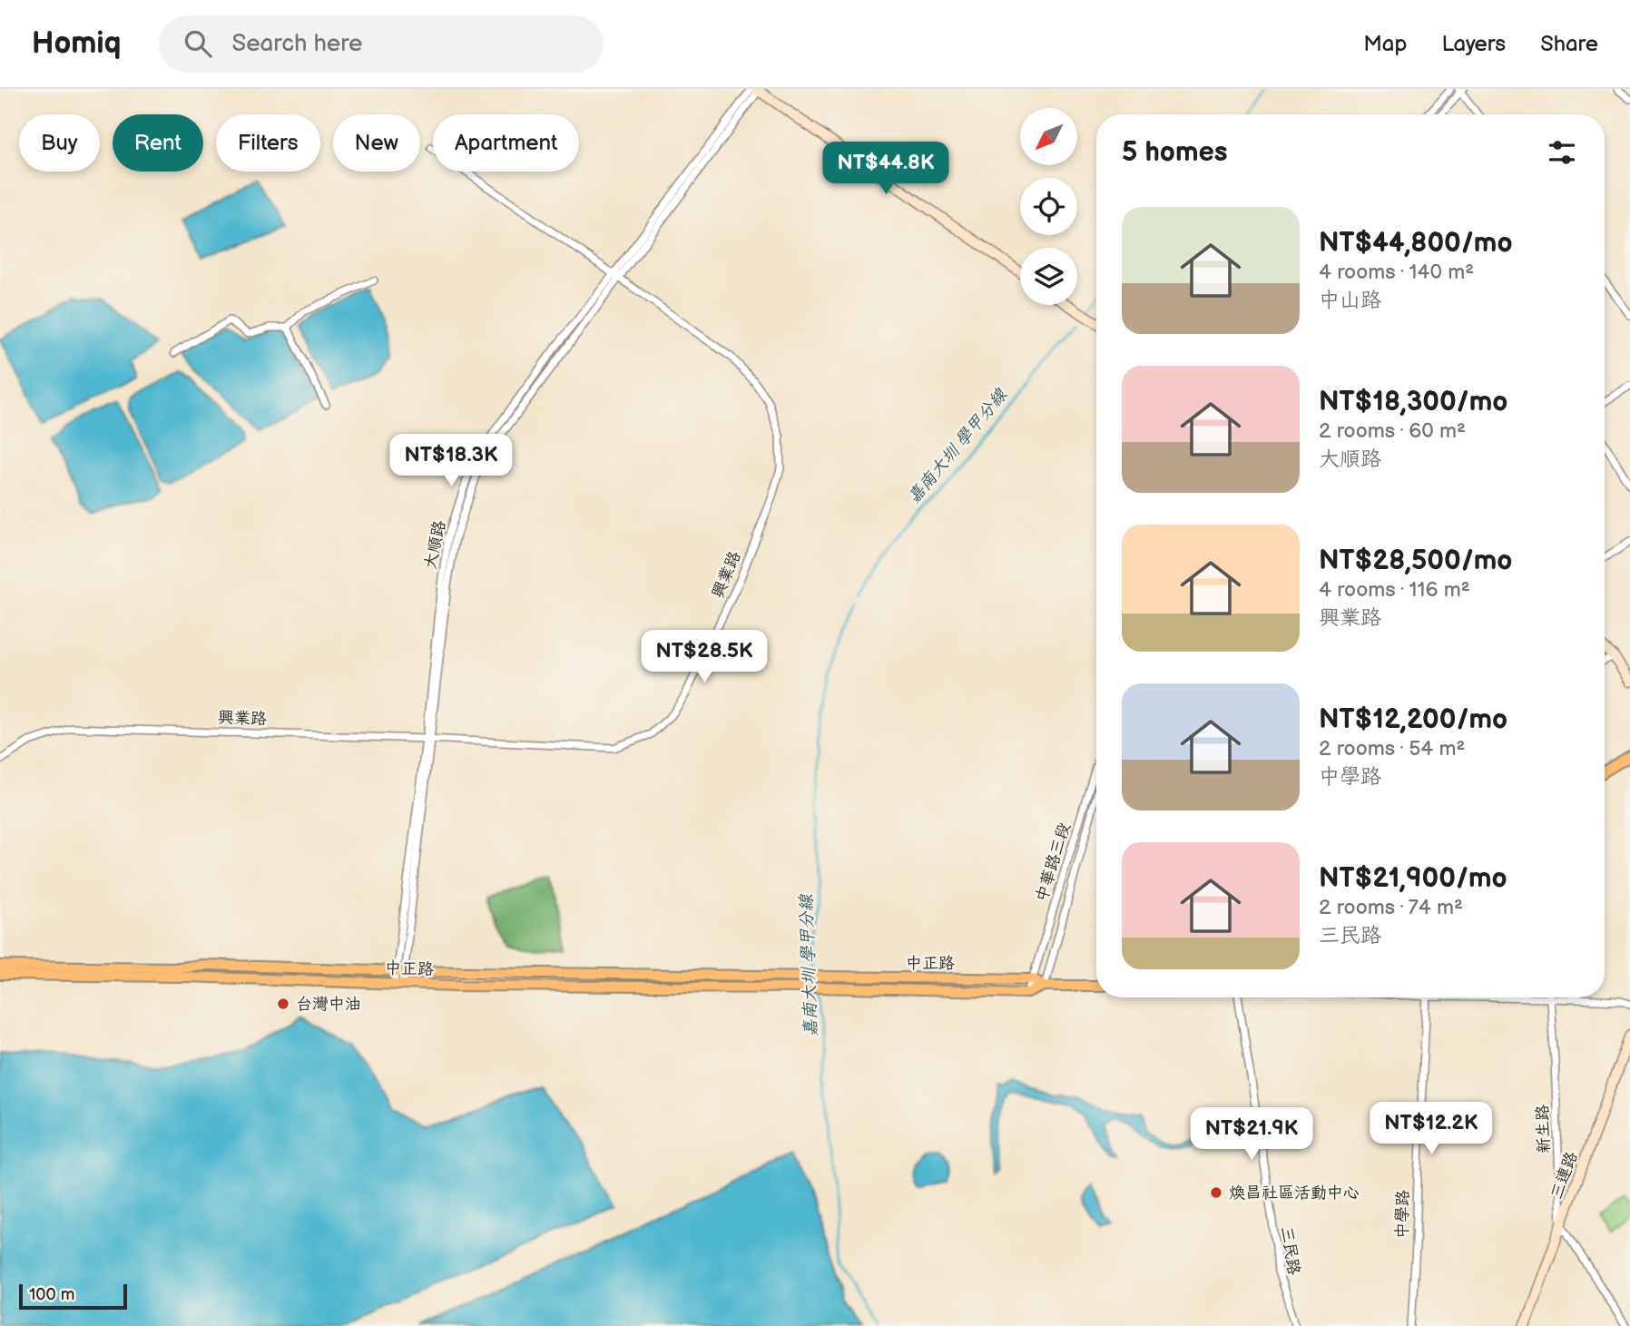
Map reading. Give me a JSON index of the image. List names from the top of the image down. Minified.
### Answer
{"streets":{"main road":["中正路","三連路"],"street":["大順路","興業路","中華路三段","新生路","中學路","三民路"]},"crossings":[["大順路","興業路"],["大順路","中正路"],["中華路三段","中正路"],["新生路","三連路"]],"water":["嘉南大圳 學甲分線"],"places":["台灣中油","煥昌社區活動中心"],"scale_bar":"100 m","north":"bottom left","page":{"header":"Homiq","search":"Search here","nav":["Map","Layers","Share"],"chip":["Buy","Rent","Filters","New","Apartment"],"heading":"5 homes","price":["NT$44.8K","NT$18.3K","NT$28.5K","NT$12.2K","NT$21.9K"],"list":[{"name":"NT$44,800/mo","note":"4 rooms · 140 m² · 中山路"},{"name":"NT$18,300/mo","note":"2 rooms · 60 m² · 大順路"},{"name":"NT$28,500/mo","note":"4 rooms · 116 m² · 興業路"},{"name":"NT$12,200/mo","note":"2 rooms · 54 m² · 中學路"},{"name":"NT$21,900/mo","note":"2 rooms · 74 m² · 三民路"}],"scale":"100 m"}}
